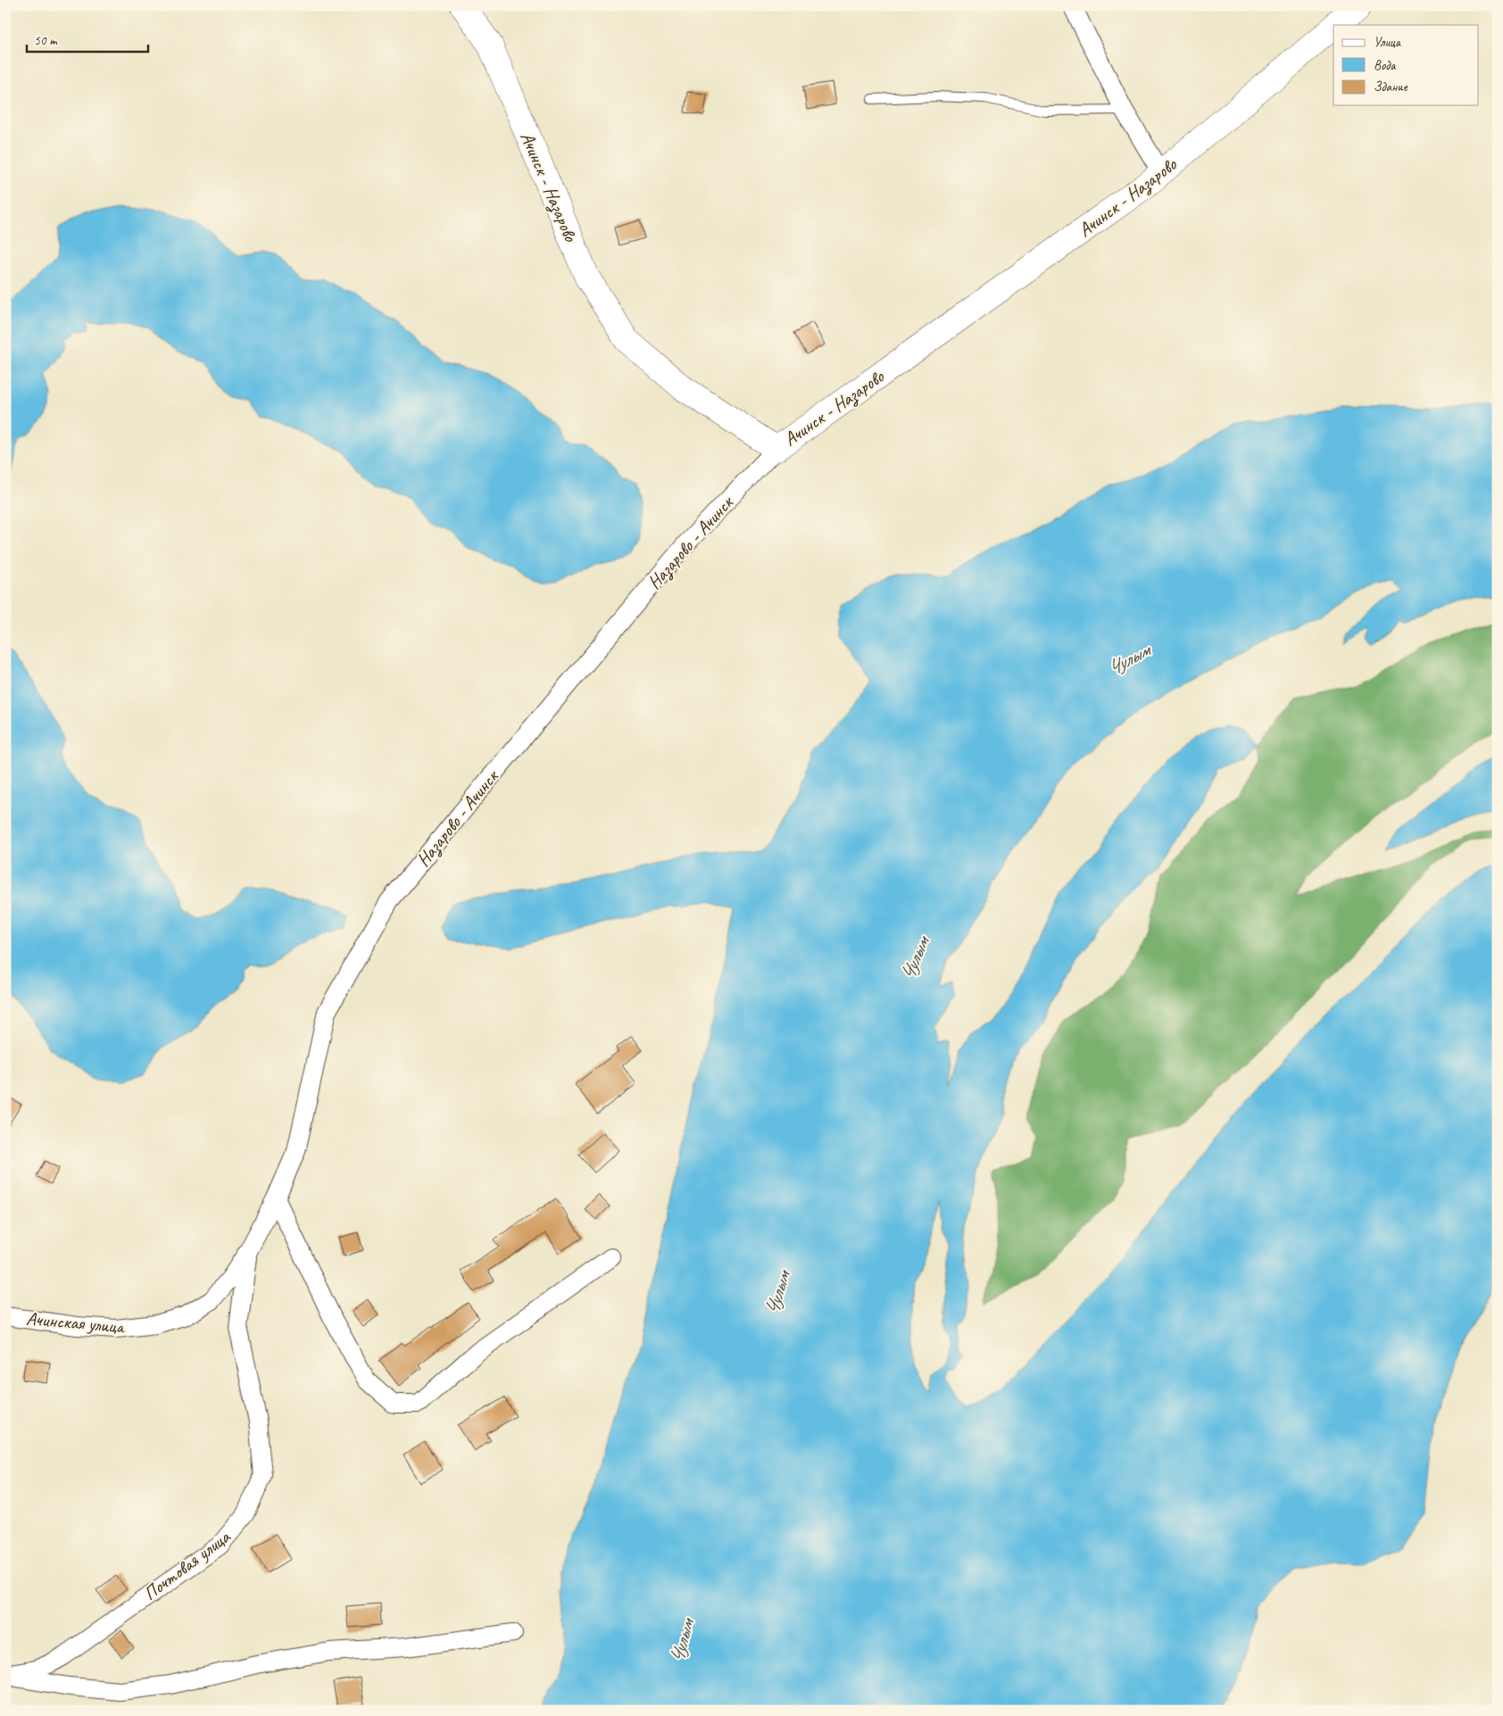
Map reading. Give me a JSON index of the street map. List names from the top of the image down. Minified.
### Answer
{"streets":{"street":["Ачинск - Назарово","Назарово - Ачинск","Ачинская улица","Почтовая улица"]},"crossings":[["Ачинск - Назарово","Назарово - Ачинск"],["Назарово - Ачинск","Ачинская улица"],["Назарово - Ачинск","Почтовая улица"],["Ачинская улица","Почтовая улица"]],"water":["Чулым"],"legend":["Улица","Вода","Здание"],"scale_bar":"50 m"}
